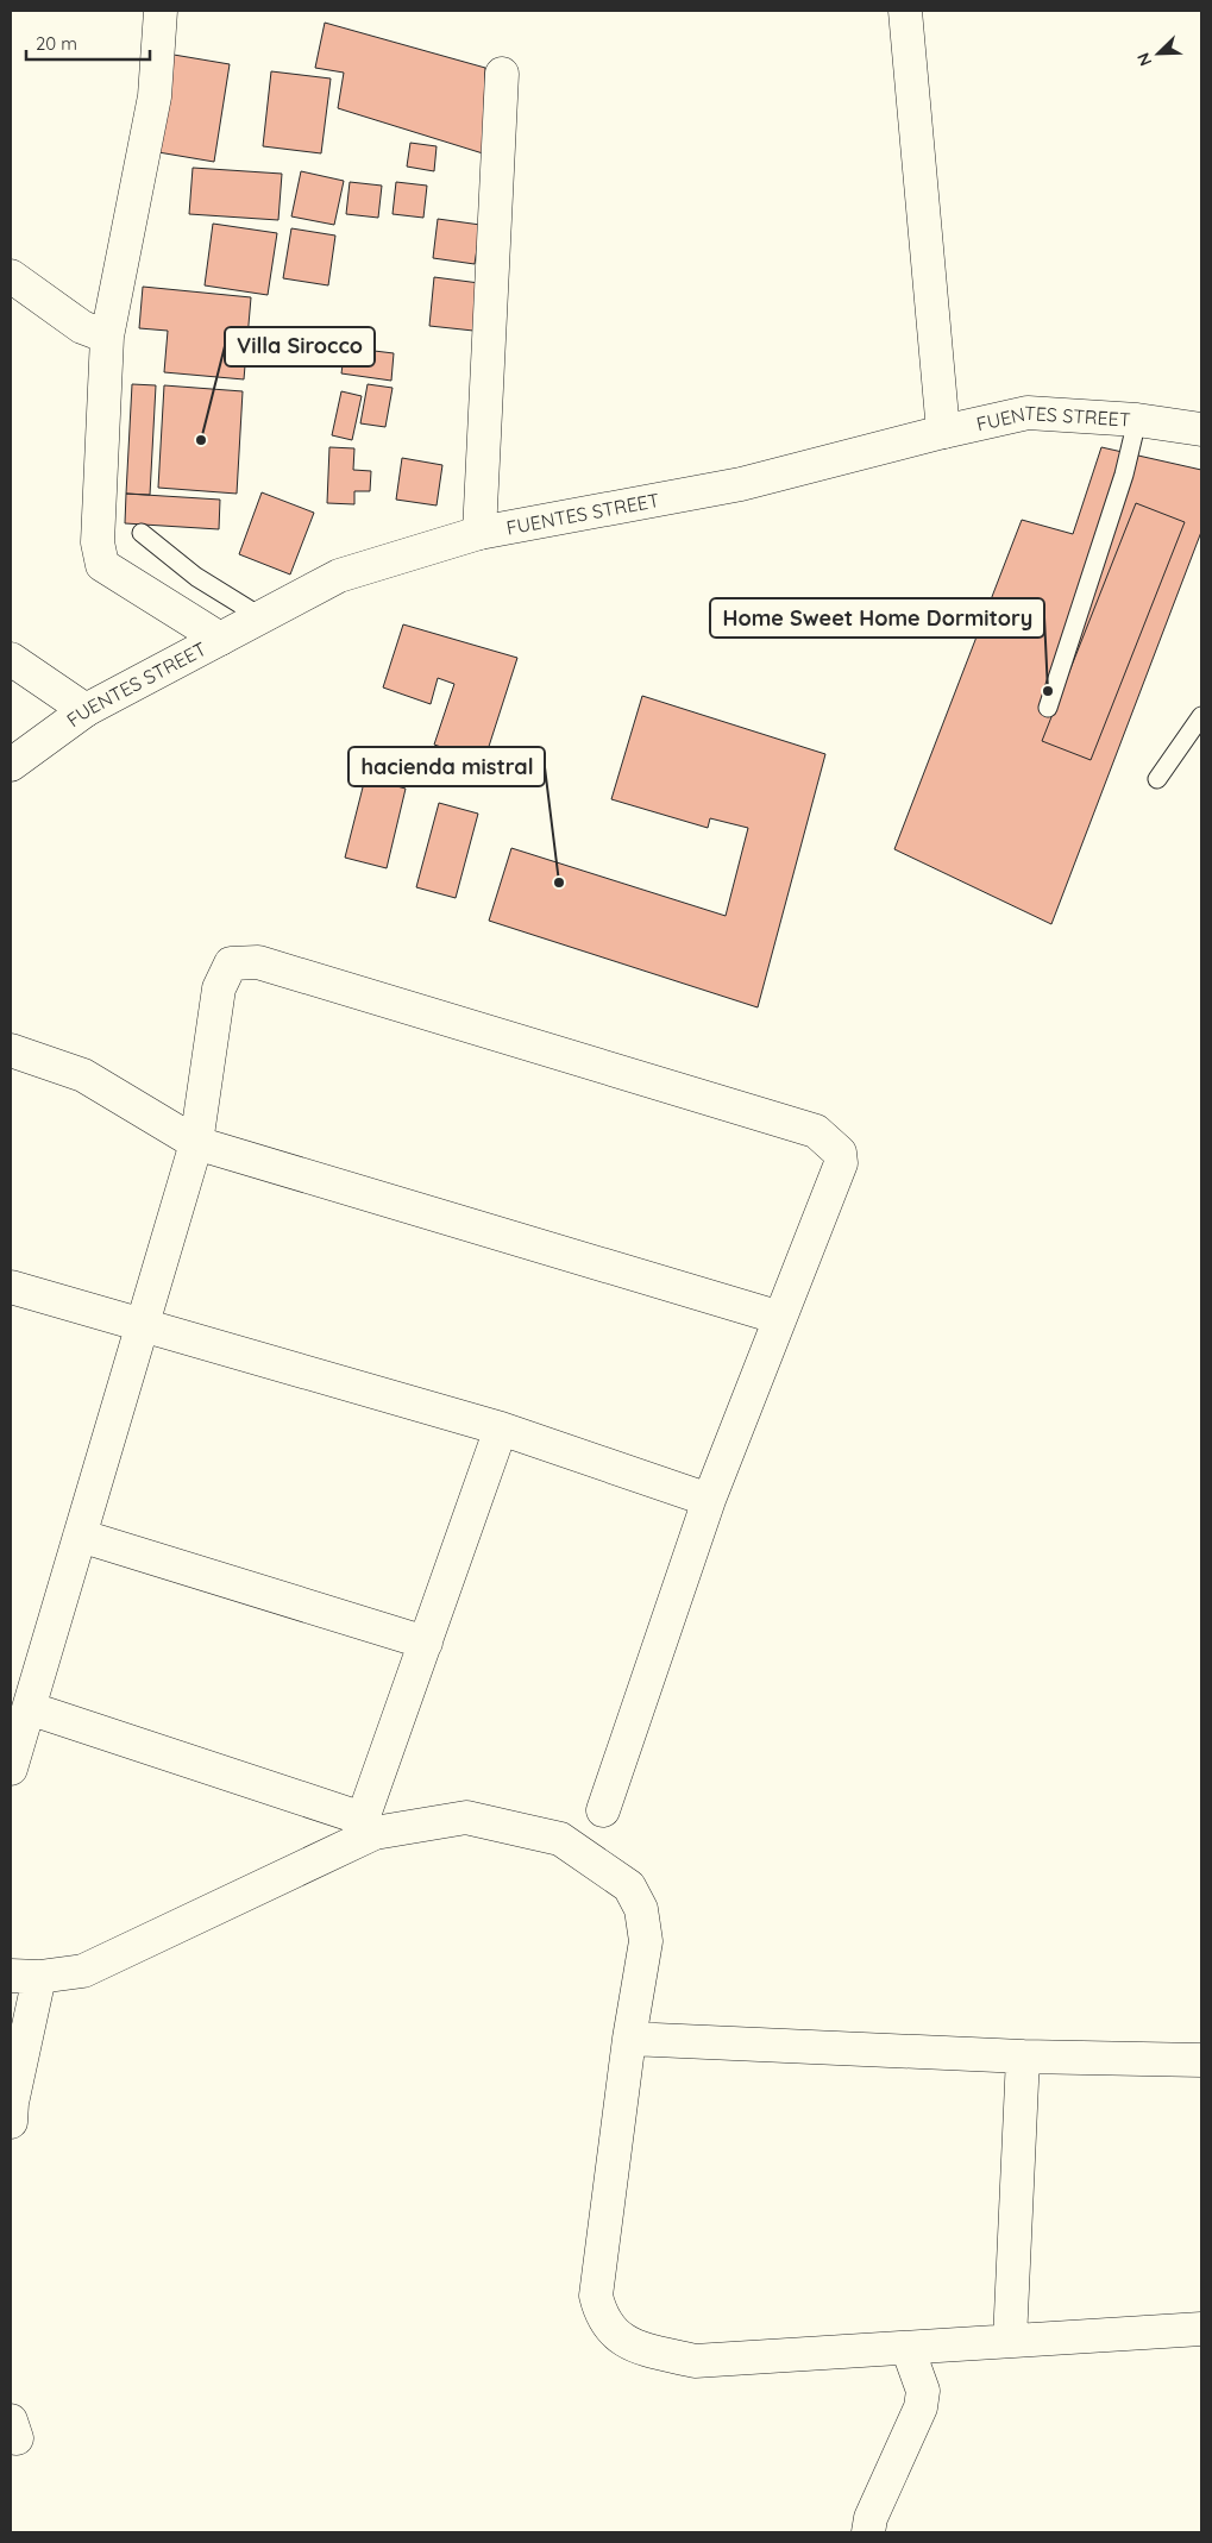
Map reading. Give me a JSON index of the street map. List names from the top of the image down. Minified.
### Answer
{"streets":{"street":["FUENTES STREET"]},"places":["Villa Sirocco","Home Sweet Home Dormitory","hacienda mistral"],"scale_bar":"20 m","north":"bottom left"}
